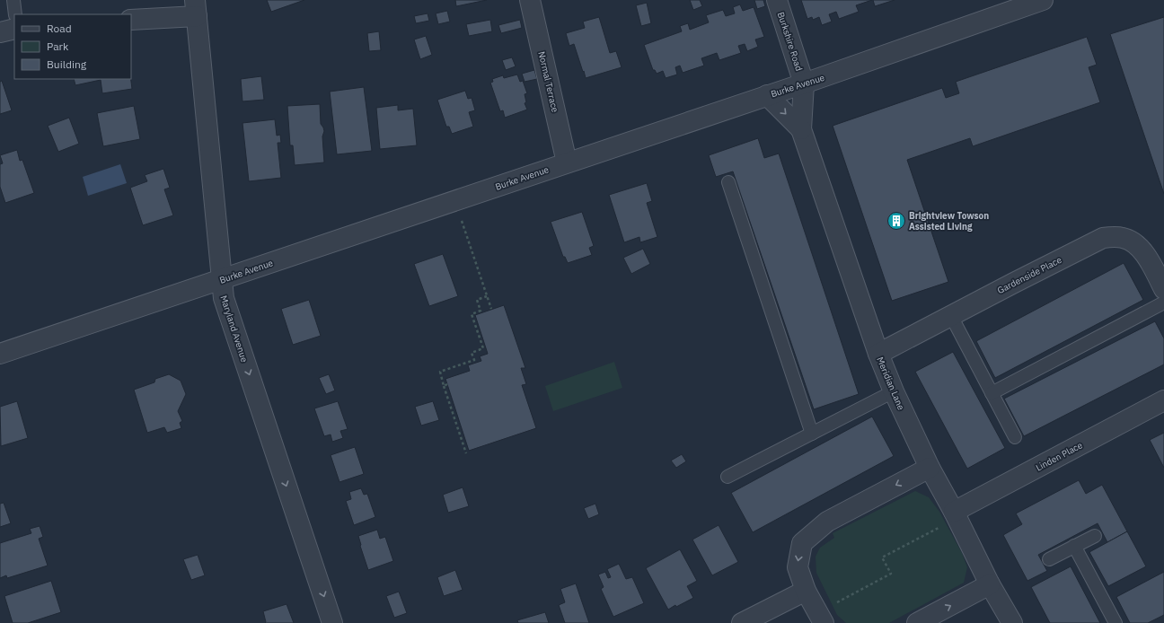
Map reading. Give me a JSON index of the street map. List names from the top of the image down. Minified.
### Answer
{"streets":{"street":["Burkshire Road","Normal Terrace","Burke Avenue","Gardenside Place","Maryland Avenue","Meridian Lane","Linden Place"]},"crossings":[["Burkshire Road","Burke Avenue"],["Burkshire Road","Meridian Lane"],["Normal Terrace","Burke Avenue"],["Burke Avenue","Maryland Avenue"],["Burke Avenue","Meridian Lane"],["Gardenside Place","Meridian Lane"],["Meridian Lane","Linden Place"]],"one_way":["Maryland Avenue"],"places":{"building":["Brightview Towson Assisted Living"]},"legend":["Road","Park","Building"]}
